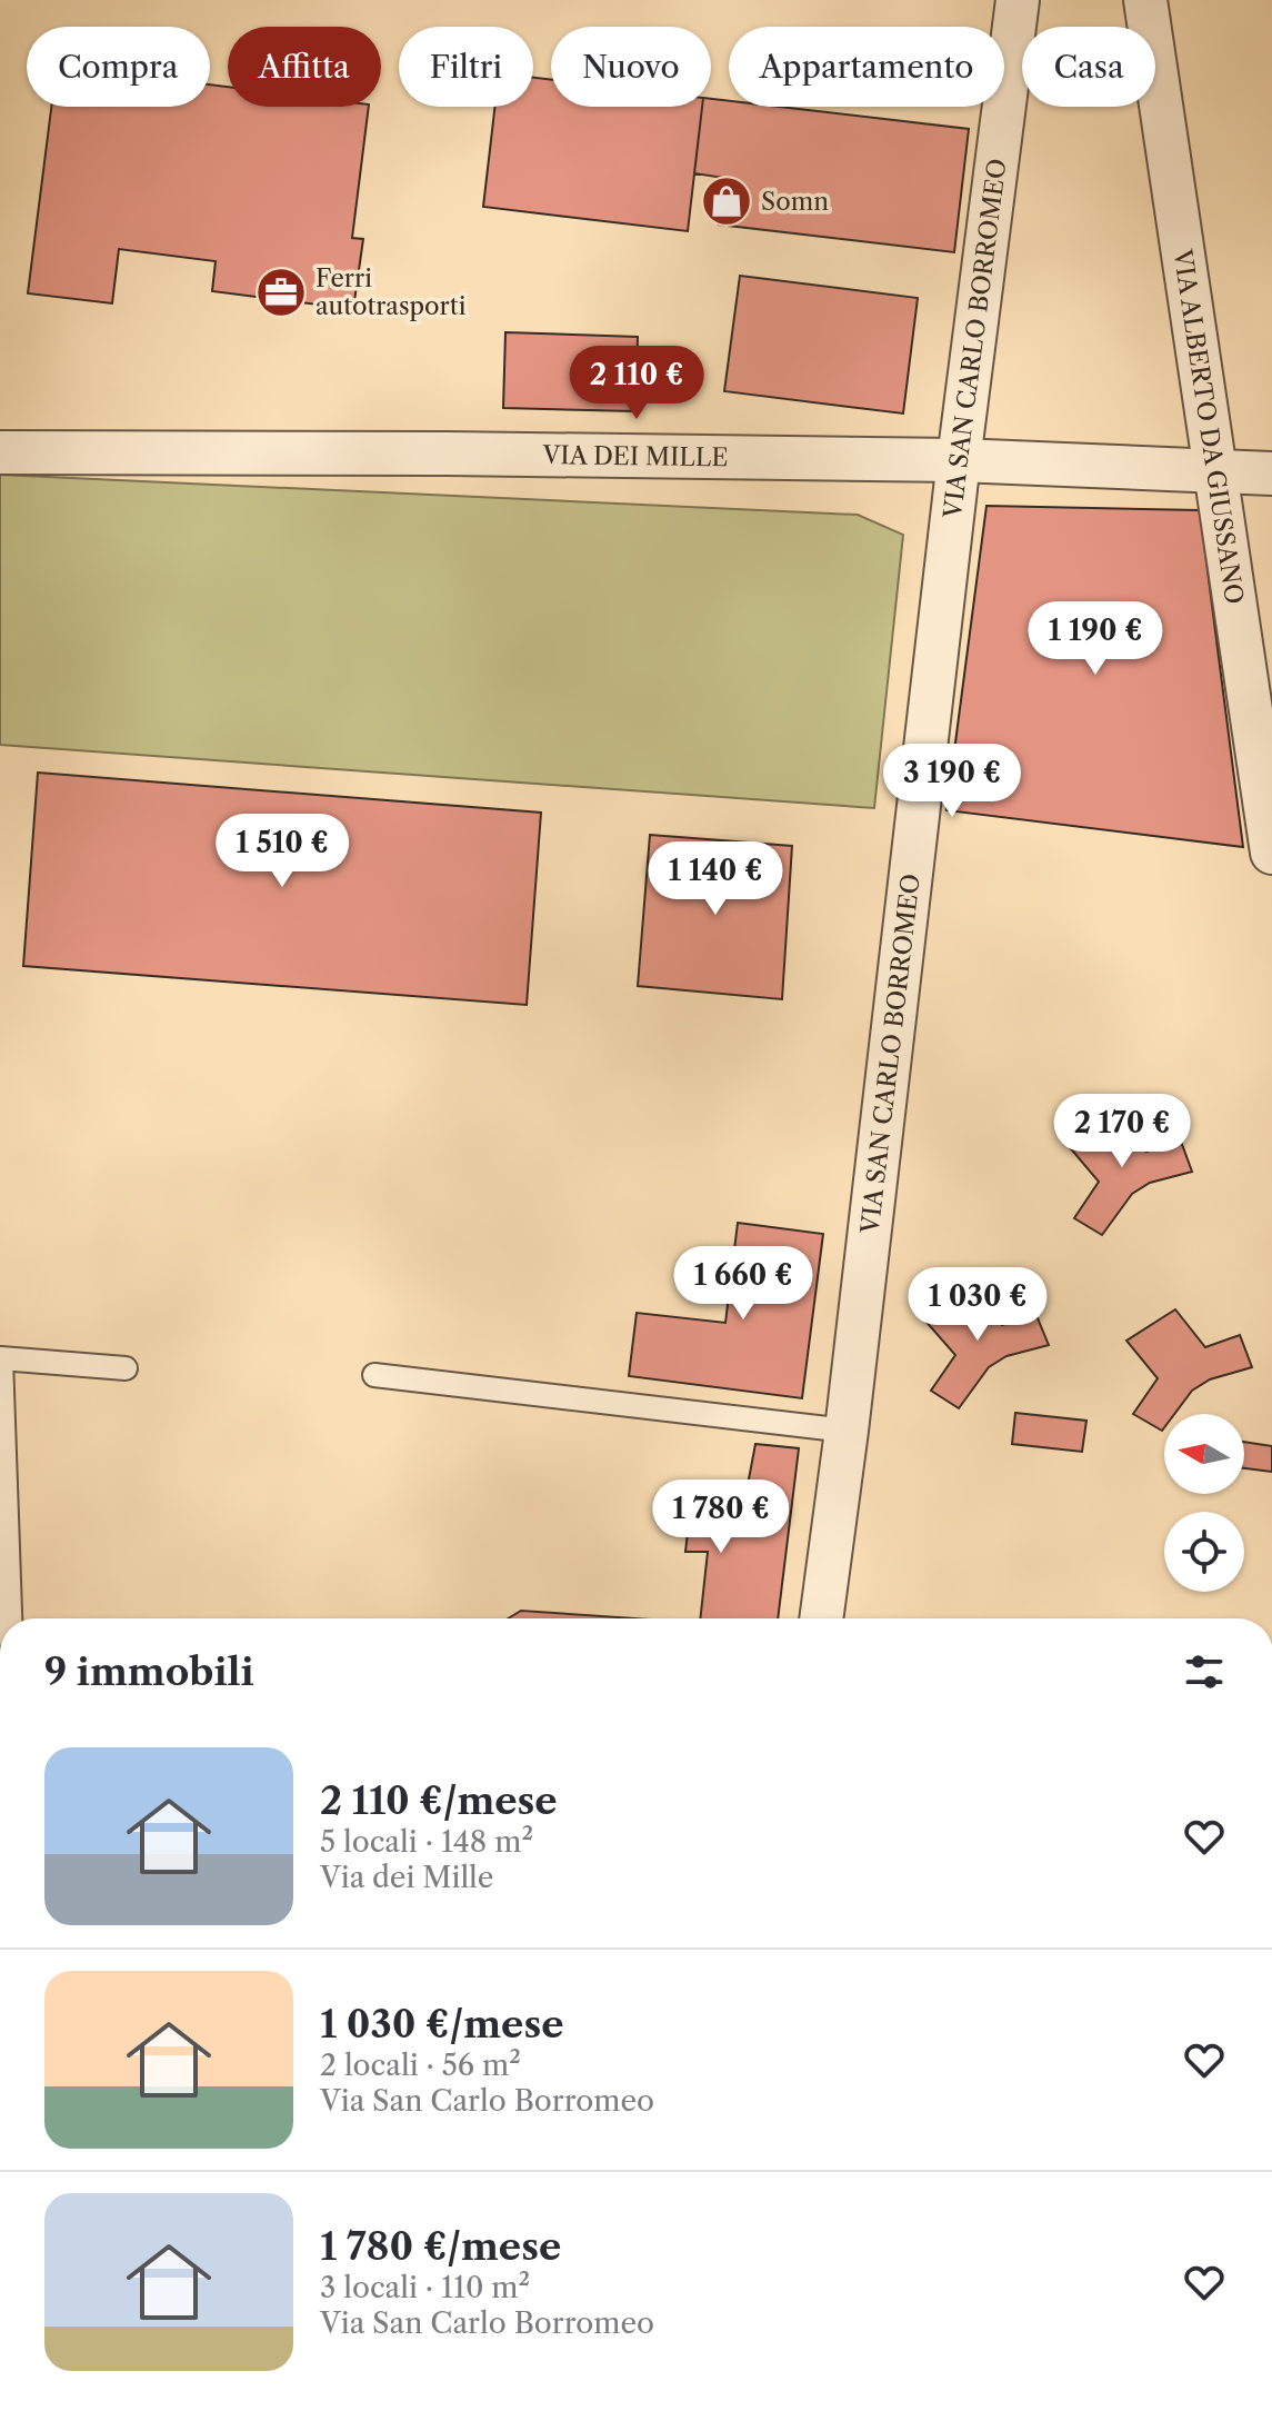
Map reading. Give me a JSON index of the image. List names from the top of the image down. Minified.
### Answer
{"streets":{"street":["VIA SAN CARLO BORROMEO","VIA ALBERTO DA GIUSSANO","VIA DEI MILLE"]},"crossings":[["VIA SAN CARLO BORROMEO","VIA DEI MILLE"],["VIA ALBERTO DA GIUSSANO","VIA DEI MILLE"]],"places":{"shop":["Somn"],"office":["Ferri autotrasporti"]},"north":"left","page":{"chip":["Compra","Affitta","Filtri","Nuovo","Appartamento","Casa"],"price":["2 110 €","1 190 €","3 190 €","1 510 €","1 140 €","2 170 €","1 660 €","1 030 €","1 780 €"],"heading":"9 immobili","list":[{"name":"2 110 €/mese","note":"5 locali · 148 m² · Via dei Mille"},{"name":"1 030 €/mese","note":"2 locali · 56 m² · Via San Carlo Borromeo"},{"name":"1 780 €/mese","note":"3 locali · 110 m² · Via San Carlo Borromeo"}]}}
